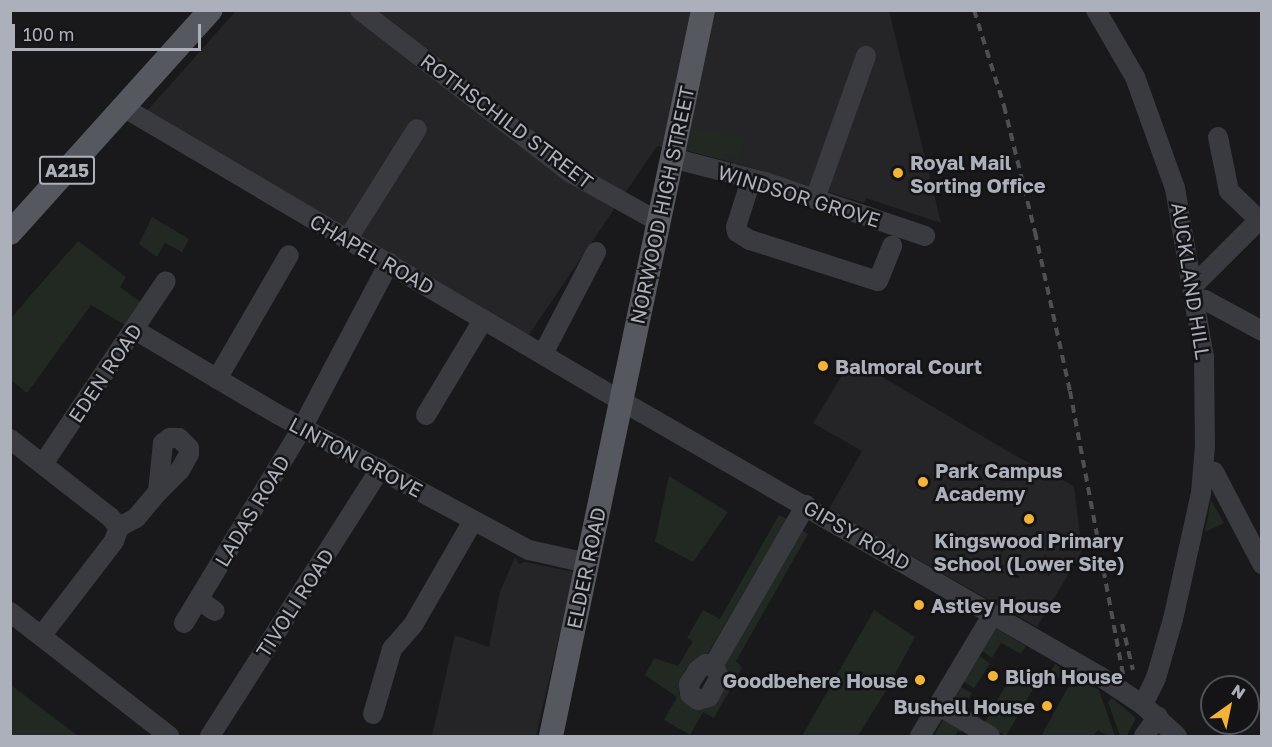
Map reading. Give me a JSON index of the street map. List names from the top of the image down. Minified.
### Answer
{"streets":{"main road":["A215","NORWOOD HIGH STREET","ELDER ROAD"],"street":["ROTHSCHILD STREET","WINDSOR GROVE","CHAPEL ROAD","AUCKLAND HILL","EDEN ROAD","LINTON GROVE","LADAS ROAD","GIPSY ROAD","TIVOLI ROAD"]},"crossings":[["ROTHSCHILD STREET","NORWOOD HIGH STREET"],["A215","CHAPEL ROAD"],["WINDSOR GROVE","NORWOOD HIGH STREET"],["NORWOOD HIGH STREET","CHAPEL ROAD"],["NORWOOD HIGH STREET","GIPSY ROAD"],["NORWOOD HIGH STREET","ELDER ROAD"],["CHAPEL ROAD","LADAS ROAD"],["CHAPEL ROAD","GIPSY ROAD"],["CHAPEL ROAD","ELDER ROAD"],["AUCKLAND HILL","GIPSY ROAD"],["EDEN ROAD","LINTON GROVE"],["LINTON GROVE","LADAS ROAD"],["LINTON GROVE","ELDER ROAD"],["LINTON GROVE","TIVOLI ROAD"],["GIPSY ROAD","ELDER ROAD"]],"places":["Royal Mail Sorting Office","Balmoral Court","Park Campus Academy","Kingswood Primary School (Lower Site)","Astley House","Bligh House","Goodbehere House","Bushell House"],"scale_bar":"100 m","north":"top right"}
